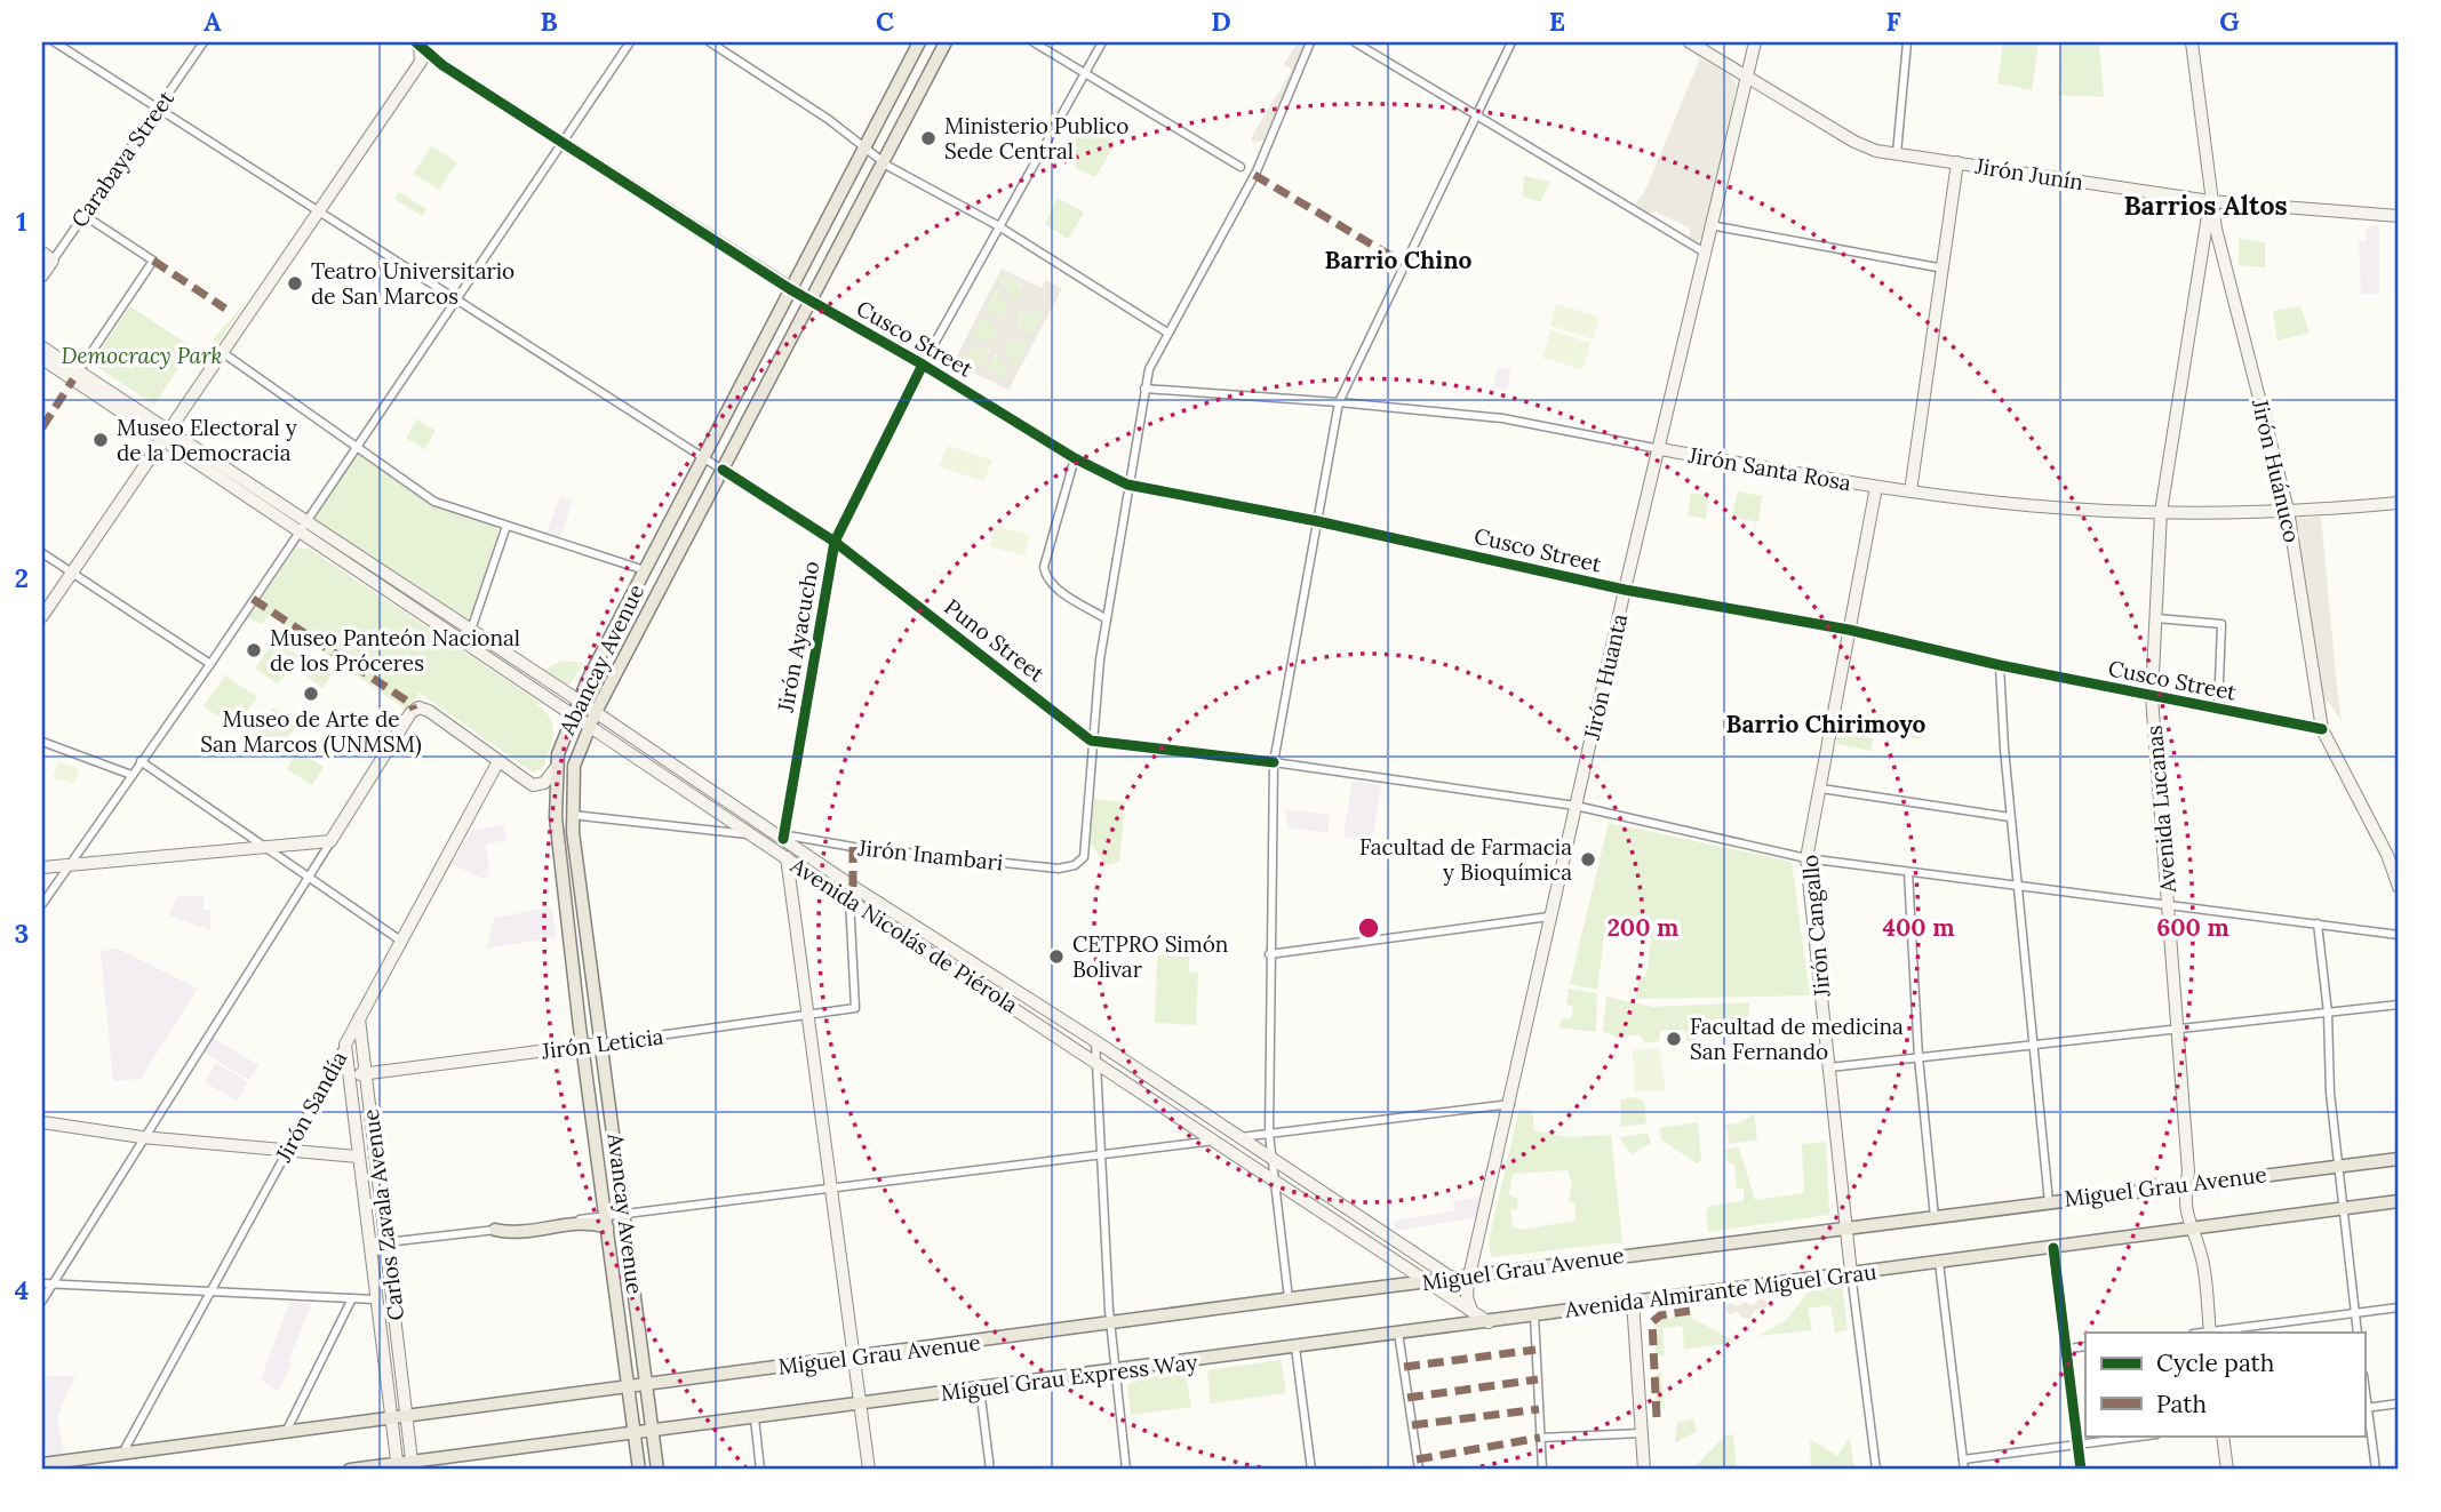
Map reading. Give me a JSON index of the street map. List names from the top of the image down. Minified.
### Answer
{"streets":{"main road":["Abancay Avenue","Miguel Grau Avenue","Avancay Avenue","Avenida Almirante Miguel Grau","Miguel Grau Express Way"],"street":["Carabaya Street","Jirón Junín","Cusco Street","Jirón Santa Rosa","Jirón Huánuco","Jirón Ayacucho","Puno Street","Jirón Huanta","Avenida Lucanas","Jirón Inambari","Jirón Cangallo","Avenida Nicolás de Piérola","Jirón Leticia","Jirón Sandía","Carlos Zavala Avenue"]},"crossings":[["Jirón Junín","Jirón Huánuco"],["Jirón Junín","Jirón Huanta"],["Jirón Junín","Avenida Lucanas"],["Cusco Street","Jirón Huánuco"],["Cusco Street","Jirón Ayacucho"],["Cusco Street","Abancay Avenue"],["Cusco Street","Jirón Huanta"],["Cusco Street","Avenida Lucanas"],["Cusco Street","Jirón Cangallo"],["Jirón Santa Rosa","Jirón Huánuco"],["Jirón Santa Rosa","Jirón Huanta"],["Jirón Santa Rosa","Avenida Lucanas"],["Jirón Santa Rosa","Jirón Cangallo"],["Jirón Huánuco","Avenida Lucanas"],["Jirón Ayacucho","Puno Street"],["Jirón Ayacucho","Jirón Inambari"],["Jirón Ayacucho","Avenida Nicolás de Piérola"],["Puno Street","Abancay Avenue"],["Puno Street","Jirón Inambari"],["Abancay Avenue","Avenida Nicolás de Piérola"],["Abancay Avenue","Jirón Leticia"],["Abancay Avenue","Avancay Avenue"],["Abancay Avenue","Miguel Grau Express Way"],["Jirón Huanta","Avenida Nicolás de Piérola"],["Jirón Huanta","Miguel Grau Avenue"],["Jirón Huanta","Avenida Almirante Miguel Grau"],["Jirón Huanta","Miguel Grau Express Way"],["Avenida Lucanas","Miguel Grau Avenue"],["Jirón Inambari","Avenida Nicolás de Piérola"],["Jirón Cangallo","Miguel Grau Avenue"],["Jirón Cangallo","Avenida Almirante Miguel Grau"],["Avenida Nicolás de Piérola","Jirón Leticia"],["Avenida Nicolás de Piérola","Miguel Grau Avenue"],["Avenida Nicolás de Piérola","Avenida Almirante Miguel Grau"],["Avenida Nicolás de Piérola","Miguel Grau Express Way"],["Jirón Leticia","Avancay Avenue"],["Jirón Leticia","Carlos Zavala Avenue"],["Jirón Sandía","Carlos Zavala Avenue"],["Miguel Grau Avenue","Avancay Avenue"],["Miguel Grau Avenue","Avenida Almirante Miguel Grau"],["Avancay Avenue","Miguel Grau Express Way"],["Avenida Almirante Miguel Grau","Miguel Grau Express Way"]],"districts":["Barrios Altos","Barrio Chino","Barrio Chirimoyo"],"parks":["Democracy Park"],"places":["Ministerio Publico Sede Central","Teatro Universitario de San Marcos","Museo Electoral y de la Democracia","Museo Panteón Nacional de los Próceres","Museo de Arte de San Marcos (UNMSM)","Facultad de Farmacia y Bioquímica","CETPRO Simón Bolivar","Facultad de medicina San Fernando"],"legend":["Cycle path","Path"],"grid":{"columns":["A","B","C","D","E","F","G"],"rows":["1","2","3","4"]},"rings":["200 m","400 m","600 m"]}
